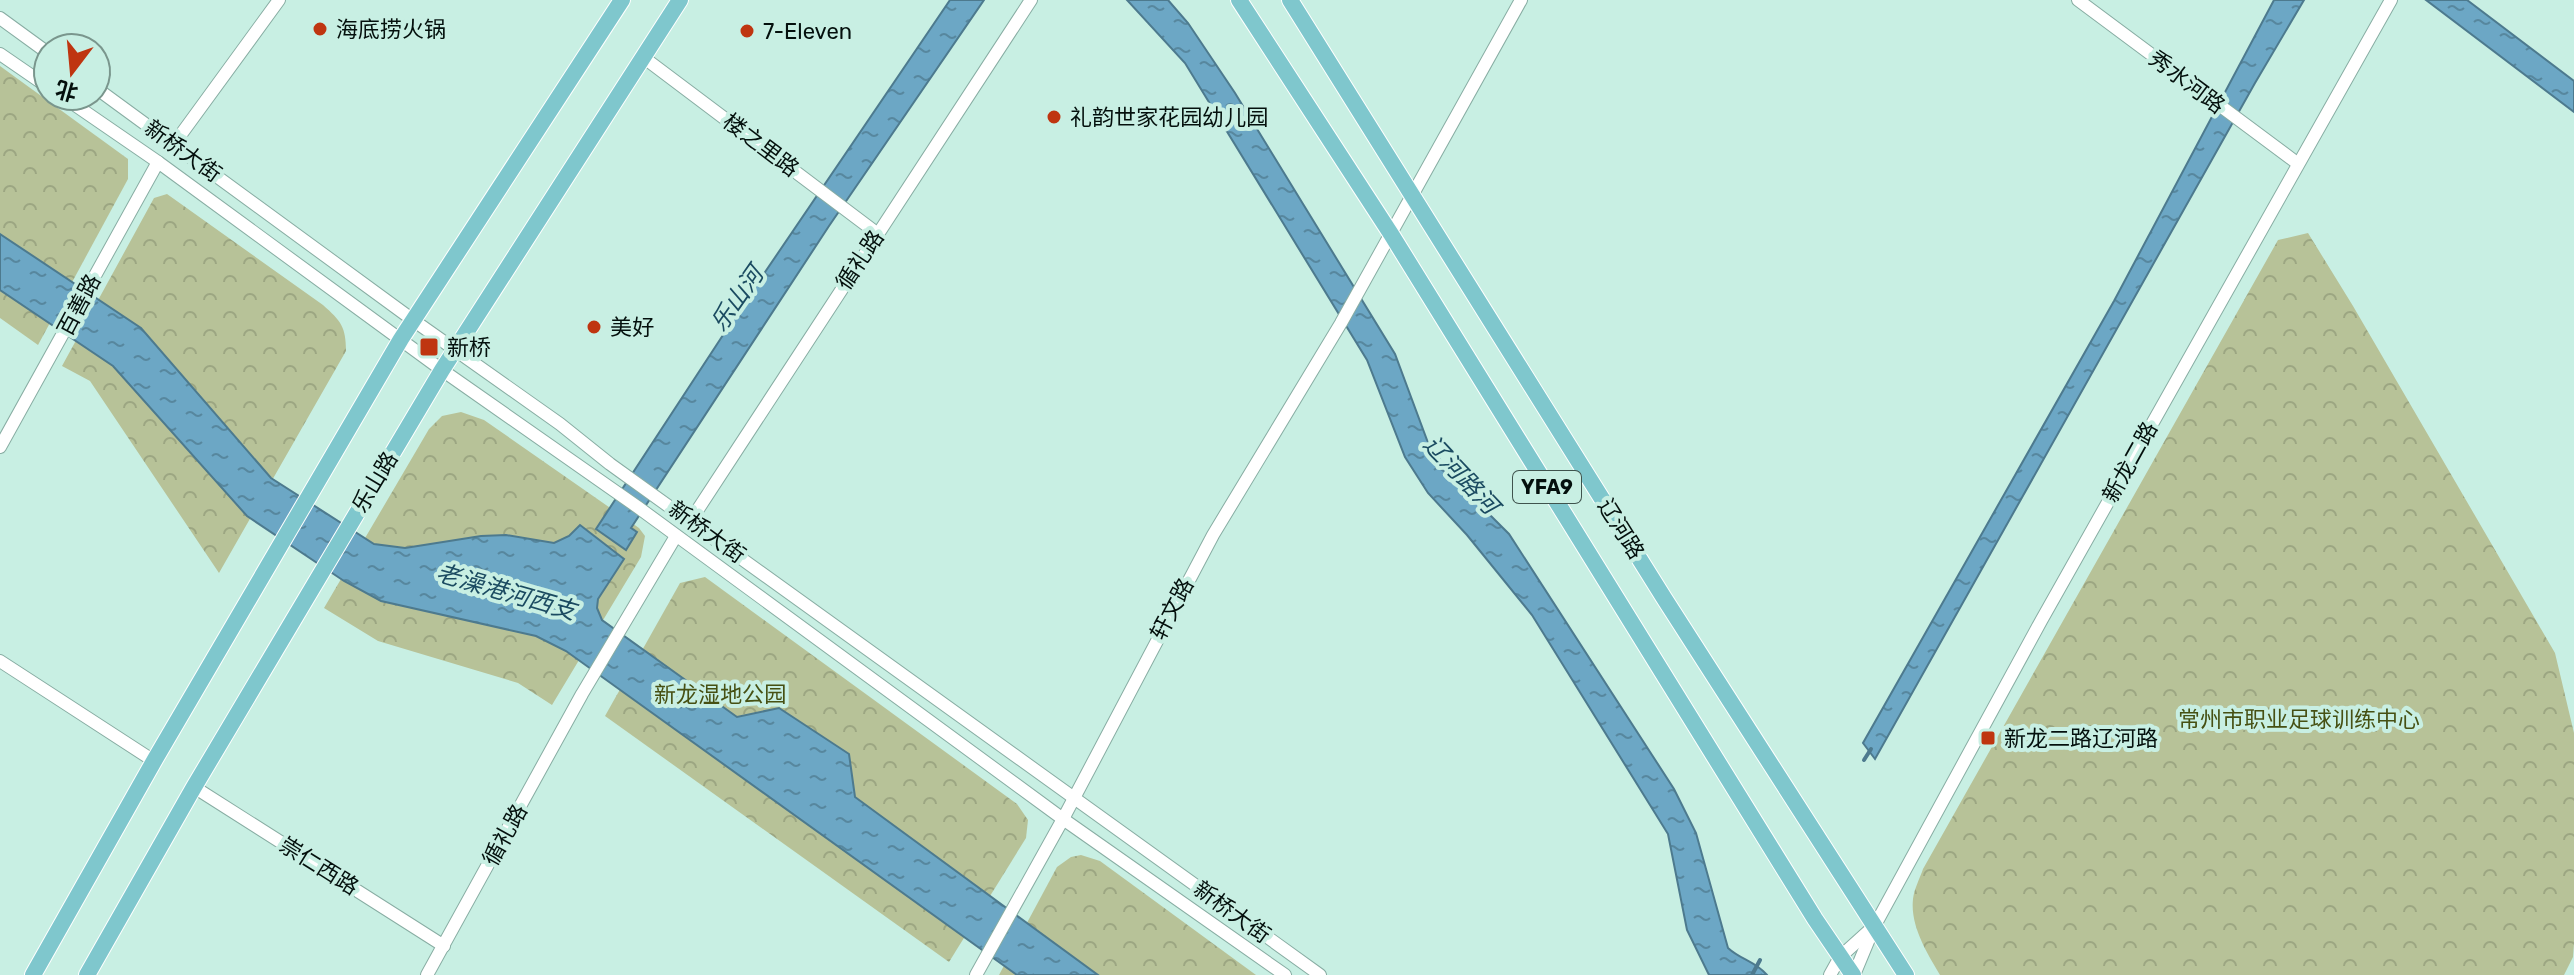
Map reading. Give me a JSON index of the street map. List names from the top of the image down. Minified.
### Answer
{"streets":{"main road":["乐山路","YFA9","辽河路"],"street":["秀水河路","楼之里路","新桥大街","循礼路","百善路","新龙二路","轩文路","崇仁西路"]},"crossings":[["秀水河路","新龙二路"],["楼之里路","循礼路"],["楼之里路","乐山路"],["新桥大街","循礼路"],["新桥大街","百善路"],["新桥大街","乐山路"],["新桥大街","轩文路"],["循礼路","崇仁西路"],["新龙二路","辽河路"],["乐山路","崇仁西路"],["辽河路","轩文路"]],"water":["乐山河","辽河路河","老澡港河西支"],"parks":["新龙湿地公园","常州市职业足球训练中心"],"places":{"other":["海底捞火锅","7-Eleven","礼韵世家花园幼儿园","美好"],"transit":["新桥","新龙二路辽河路"]},"north":"bottom"}
